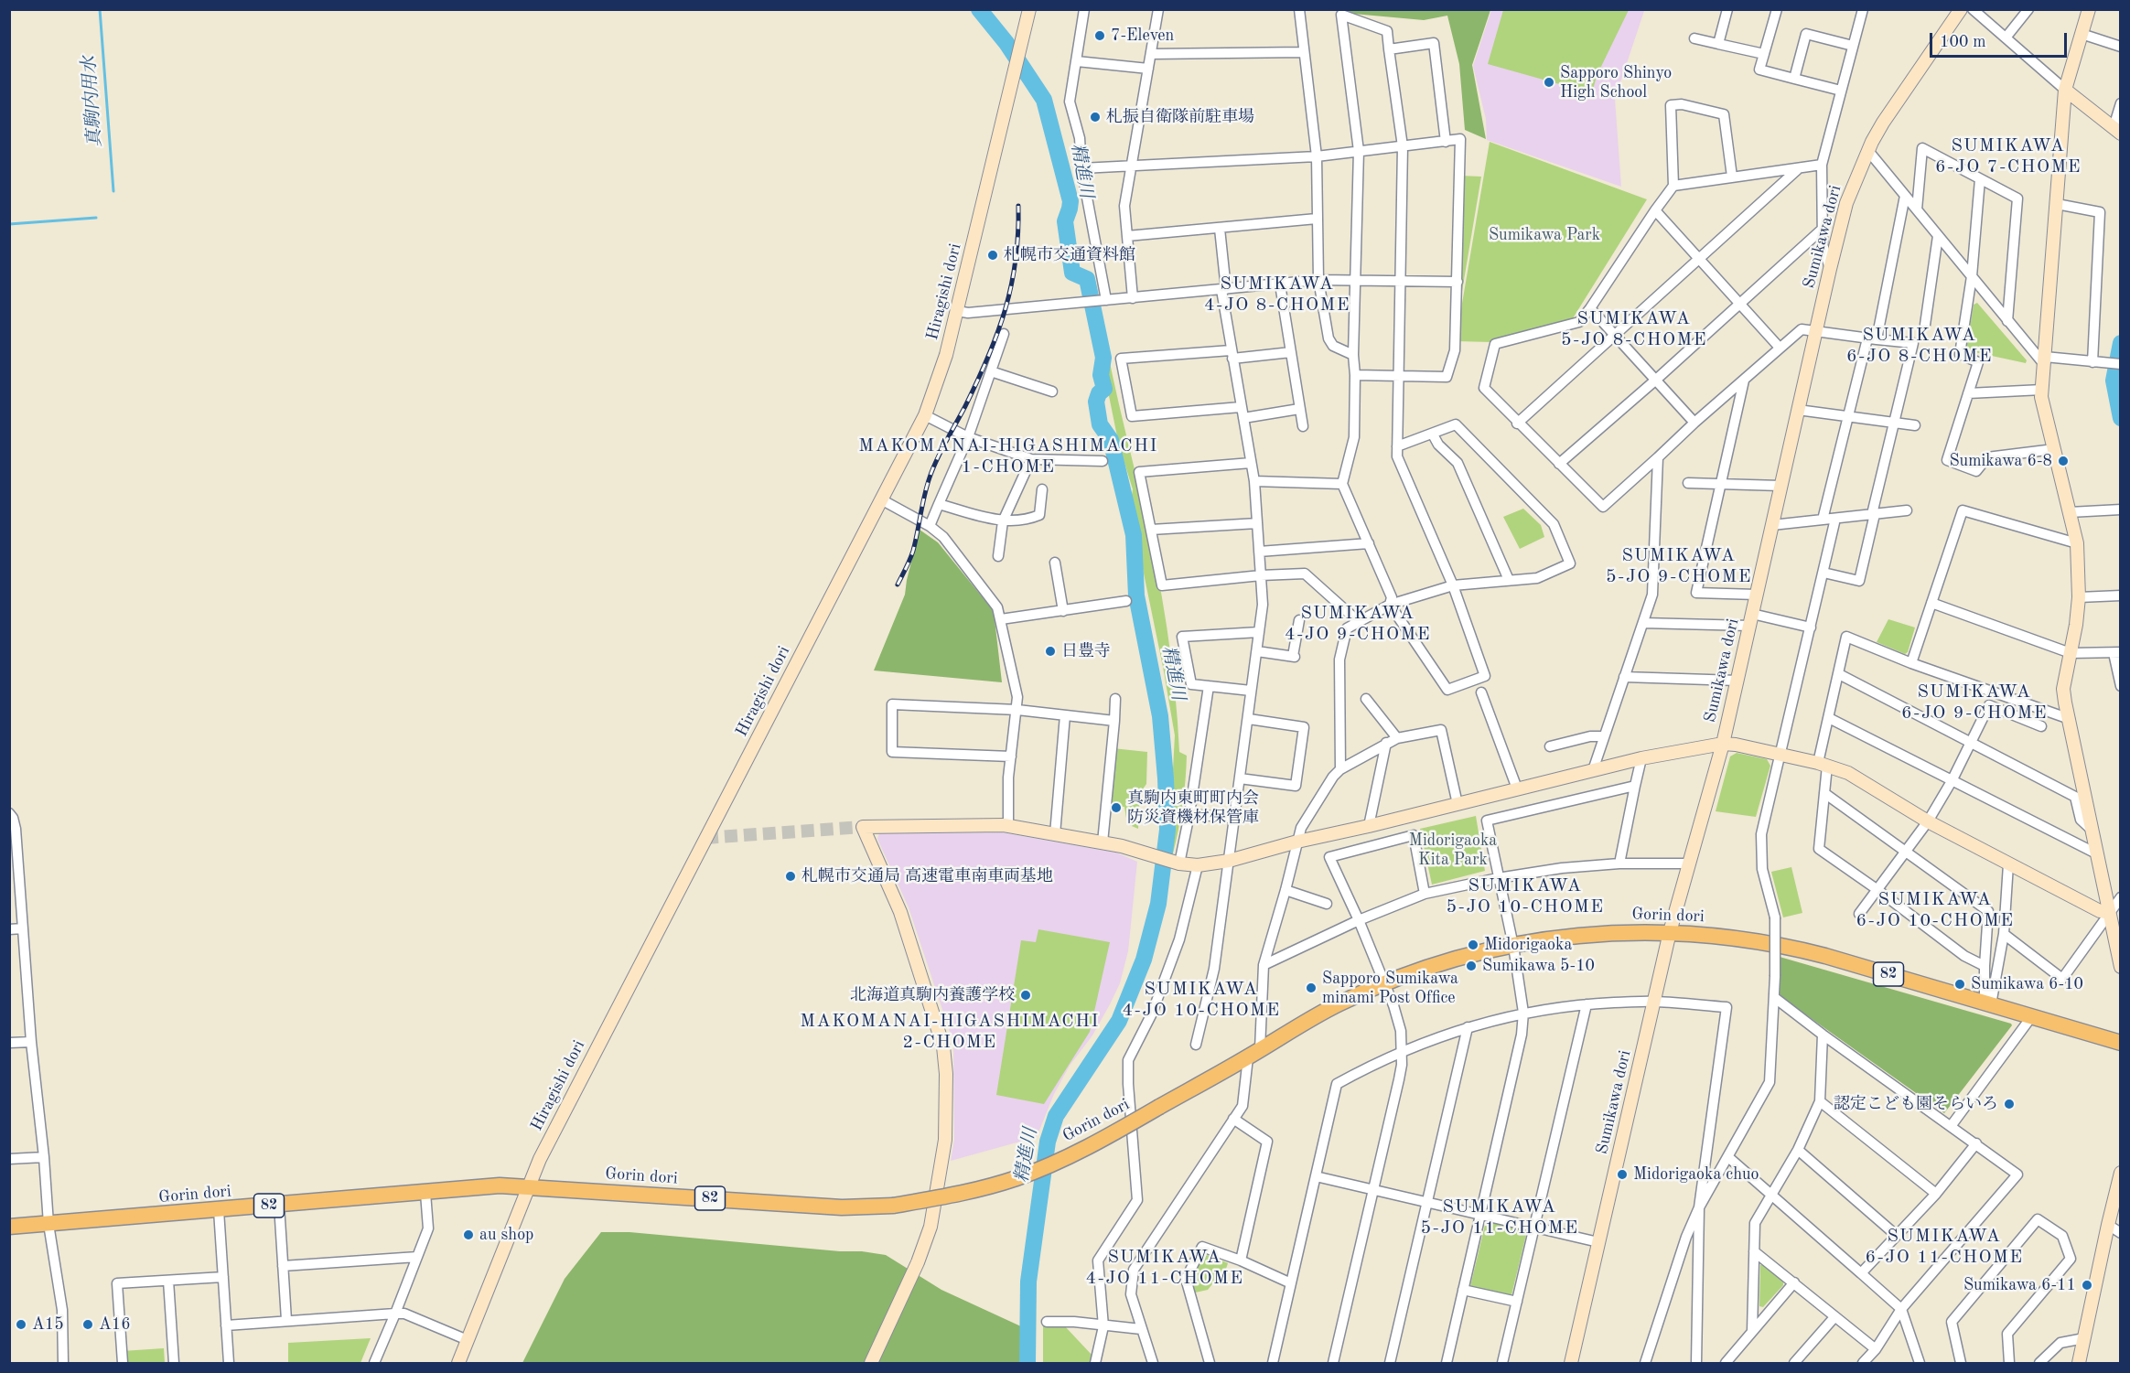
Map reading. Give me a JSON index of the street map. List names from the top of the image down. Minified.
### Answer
{"streets":{"main road":["Gorin dori","82"],"street":["Sumikawa dori","Hiragishi dori"]},"crossings":[["Sumikawa dori","Gorin dori"],["Hiragishi dori","Gorin dori"]],"districts":["SUMIKAWA 6-JO 7-CHOME","SUMIKAWA 4-JO 8-CHOME","SUMIKAWA 5-JO 8-CHOME","SUMIKAWA 6-JO 8-CHOME","MAKOMANAI-HIGASHIMACHI 1-CHOME","SUMIKAWA 5-JO 9-CHOME","SUMIKAWA 4-JO 9-CHOME","SUMIKAWA 6-JO 9-CHOME","SUMIKAWA 5-JO 10-CHOME","SUMIKAWA 6-JO 10-CHOME","SUMIKAWA 4-JO 10-CHOME","MAKOMANAI-HIGASHIMACHI 2-CHOME","SUMIKAWA 5-JO 11-CHOME","SUMIKAWA 6-JO 11-CHOME","SUMIKAWA 4-JO 11-CHOME"],"water":["真駒内用水","精進川"],"parks":["Sumikawa Park","Midorigaoka Kita Park"],"places":["7-Eleven","Sapporo Shinyo High School","札振自衛隊前駐車場","札幌市交通資料館","Sumikawa 6-8","日豊寺","真駒内東町町内会 防災資機材保管庫","札幌市交通局 高速電車南車両基地","Midorigaoka","Sumikawa 5-10","Sumikawa 6-10","Sapporo Sumikawa minami Post Office","北海道真駒内養護学校","認定こども園そらいろ","Midorigaoka chuo","au shop","Sumikawa 6-11","A15","A16"],"scale_bar":"100 m"}
